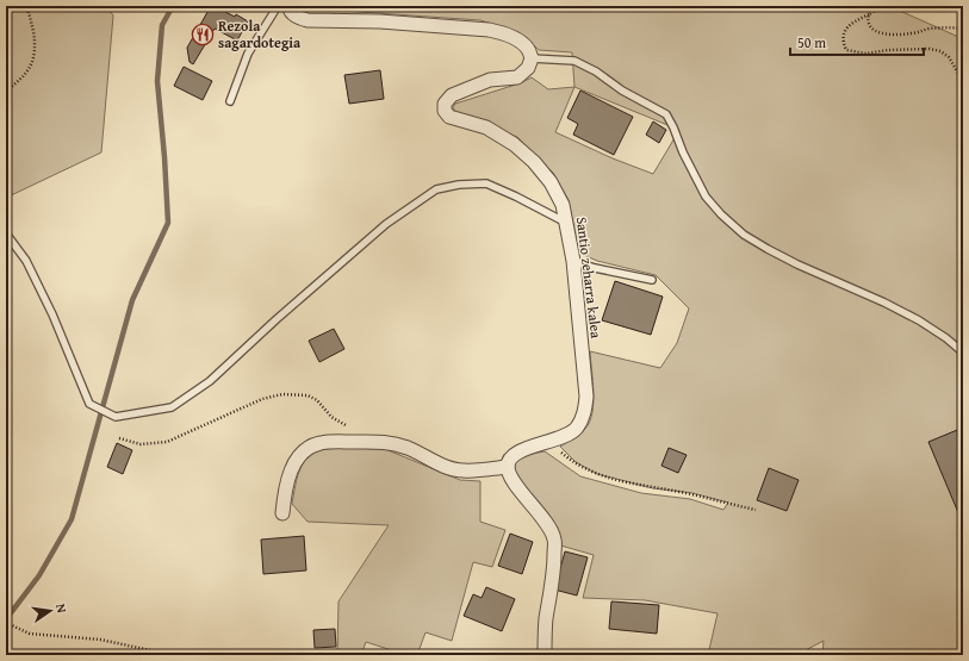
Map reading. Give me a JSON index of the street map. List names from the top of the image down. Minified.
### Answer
{"streets":{"street":["Santio zeharra kalea"]},"places":{"restaurant":["Rezola sagardotegia"]},"scale_bar":"50 m","north":"right"}
